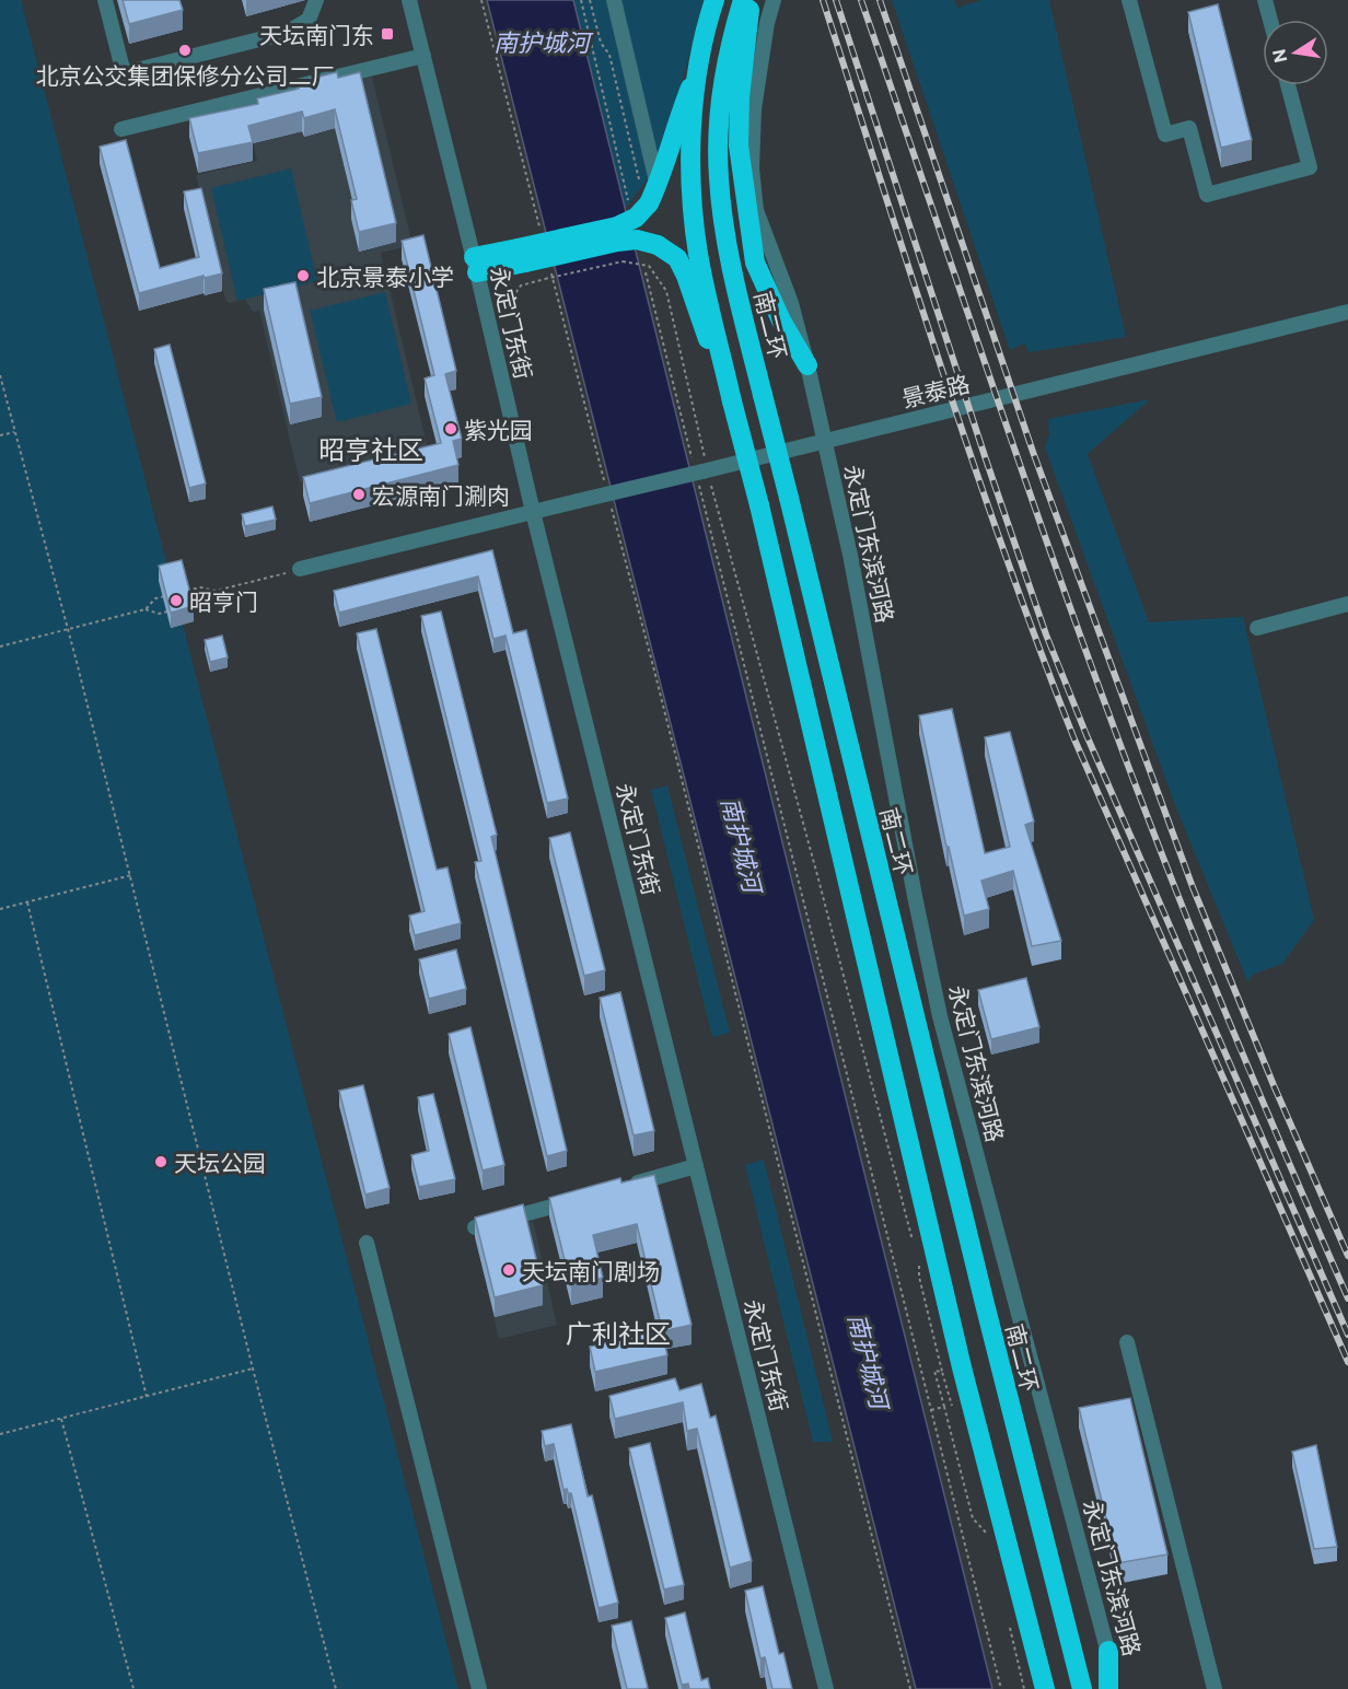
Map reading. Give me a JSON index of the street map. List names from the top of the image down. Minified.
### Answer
{"streets":{"highway":["南二环"],"street":["永定门东街","景泰路","永定门东滨河路"]},"crossings":[["永定门东街","景泰路"],["景泰路","永定门东滨河路"]],"districts":["昭亨社区","广利社区"],"water":["南护城河"],"places":{"transit":["天坛南门东"],"other":["北京公交集团保修分公司二厂","北京景泰小学","紫光园","宏源南门涮肉","昭亨门","天坛公园","天坛南门剧场"]},"north":"left"}
